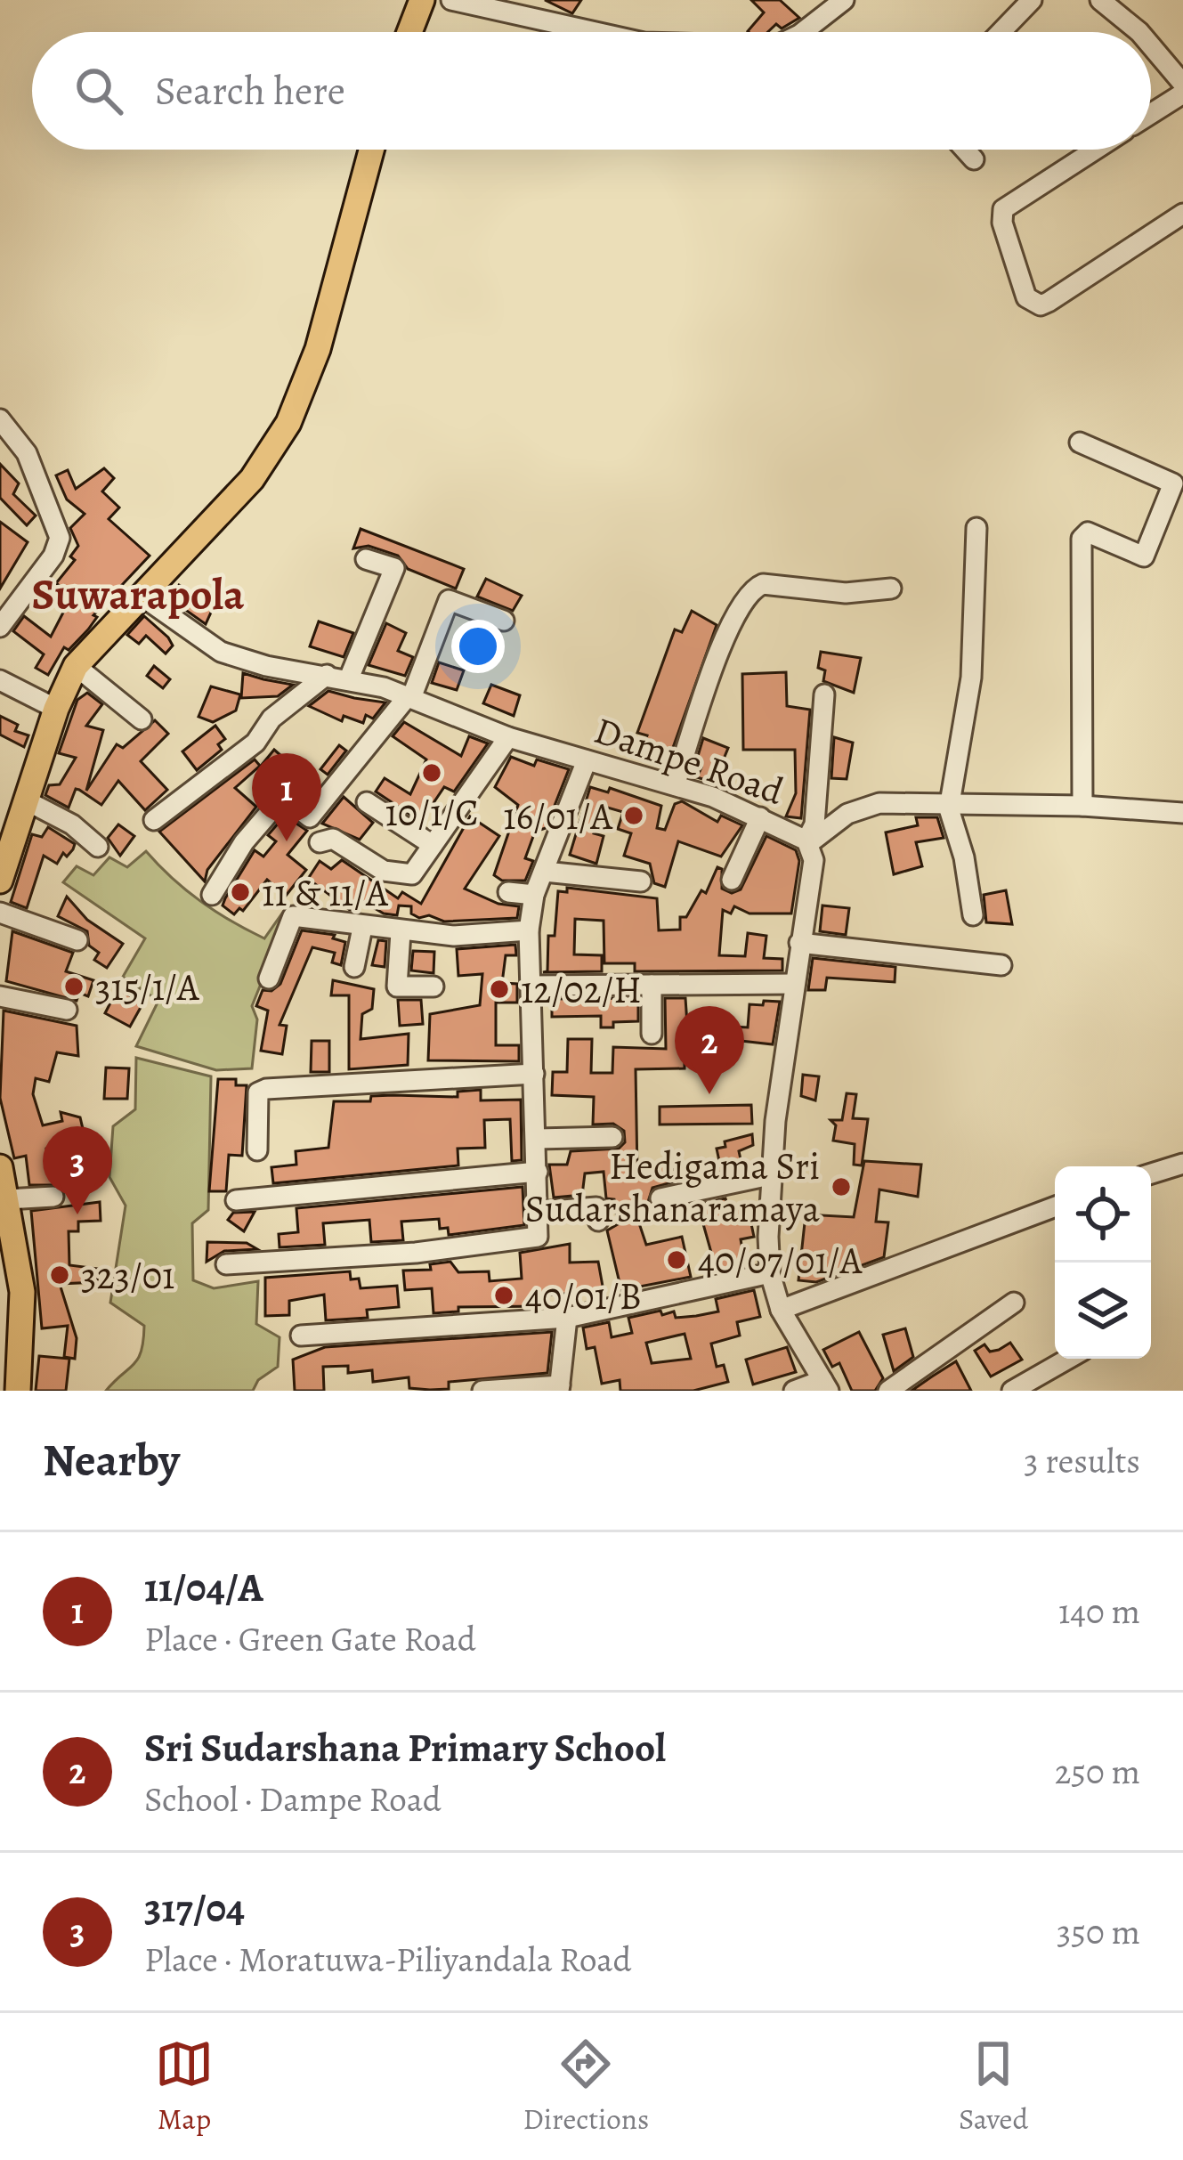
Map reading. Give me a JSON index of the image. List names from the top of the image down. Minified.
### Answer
{"streets":{"street":["Dampe Road"]},"districts":["Suwarapola"],"places":["10/1/C","16/01/A","11 & 11/A","315/1/A","12/02/H","Hedigama Sri Sudarshanaramaya","40/07/01/A","323/01","40/01/B"],"page":{"search":"Search here","pins":["1","2","3"],"heading":["Nearby","3 results"],"list":[{"mark":"1","name":"11/04/A","note":"Place · Green Gate Road","value":"140 m"},{"mark":"2","name":"Sri Sudarshana Primary School","note":"School · Dampe Road","value":"250 m"},{"mark":"3","name":"317/04","note":"Place · Moratuwa-Piliyandala Road","value":"350 m"}],"nav":["Map","Directions","Saved"]}}
